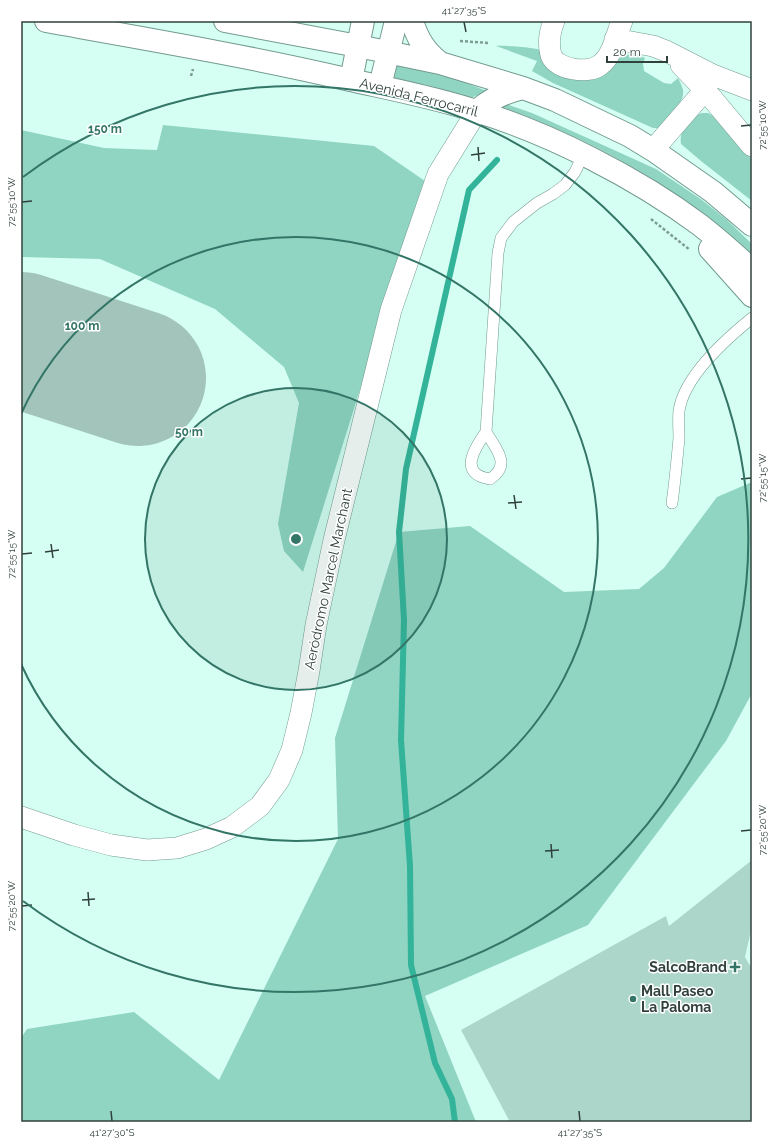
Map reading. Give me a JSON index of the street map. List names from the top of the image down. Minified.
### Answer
{"streets":{"main road":["Avenida Ferrocarril"],"street":["Aeródromo Marcel Marchant"]},"crossings":[["Avenida Ferrocarril","Aeródromo Marcel Marchant"]],"places":{"health":["SalcoBrand"],"other":["Mall Paseo La Paloma"]},"scale_bar":"20 m","coordinates":["41°27'35\"S","72°55'10\"W","72°55'15\"W","72°55'20\"W","41°27'30\"S"],"rings":["150 m","100 m","50 m"]}
